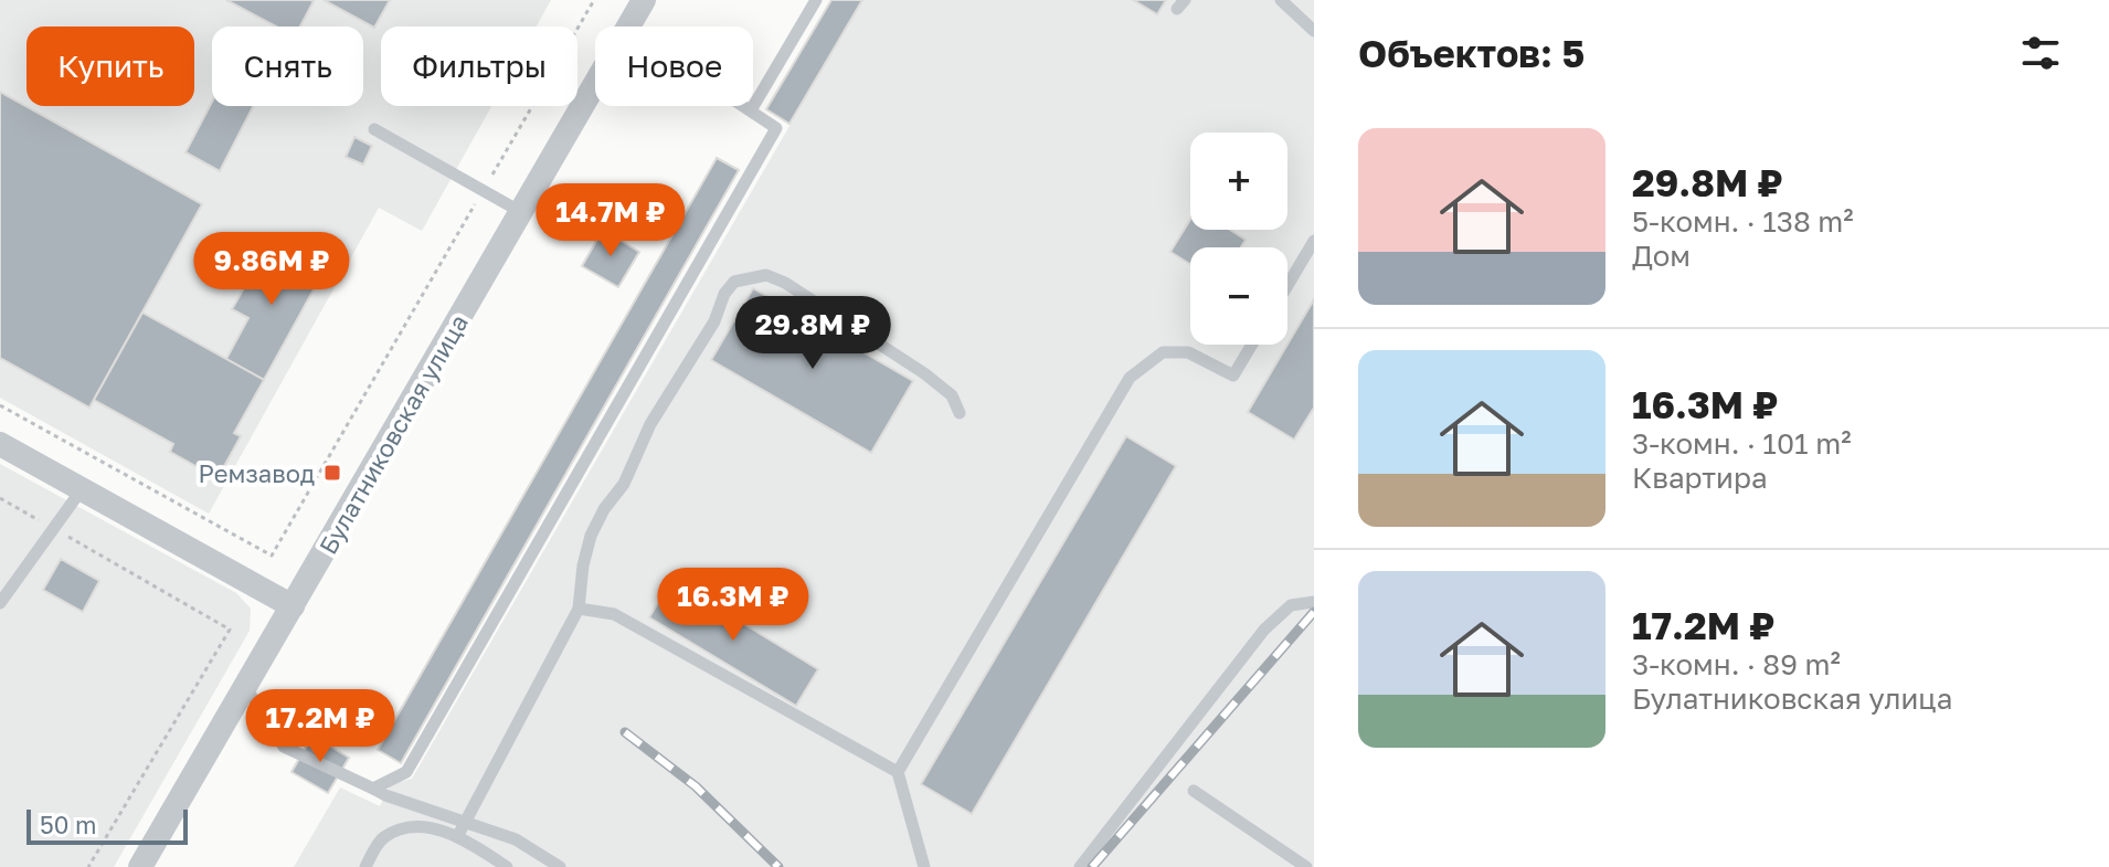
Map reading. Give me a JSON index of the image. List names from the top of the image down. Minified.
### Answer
{"streets":{"street":["Булатниковская улица"]},"places":{"transit":["Ремзавод"]},"scale_bar":"50 m","page":{"heading":"Объектов: 5","chip":["Купить","Снять","Фильтры","Новое"],"list":[{"name":"29.8M ₽","note":"5-комн. · 138 m² · Дом"},{"name":"16.3M ₽","note":"3-комн. · 101 m² · Квартира"},{"name":"17.2M ₽","note":"3-комн. · 89 m² · Булатниковская улица"}],"map_buttons":["+","−"],"price":["14.7M ₽","9.86M ₽","29.8M ₽","16.3M ₽","17.2M ₽"],"scale":"50 m"}}
